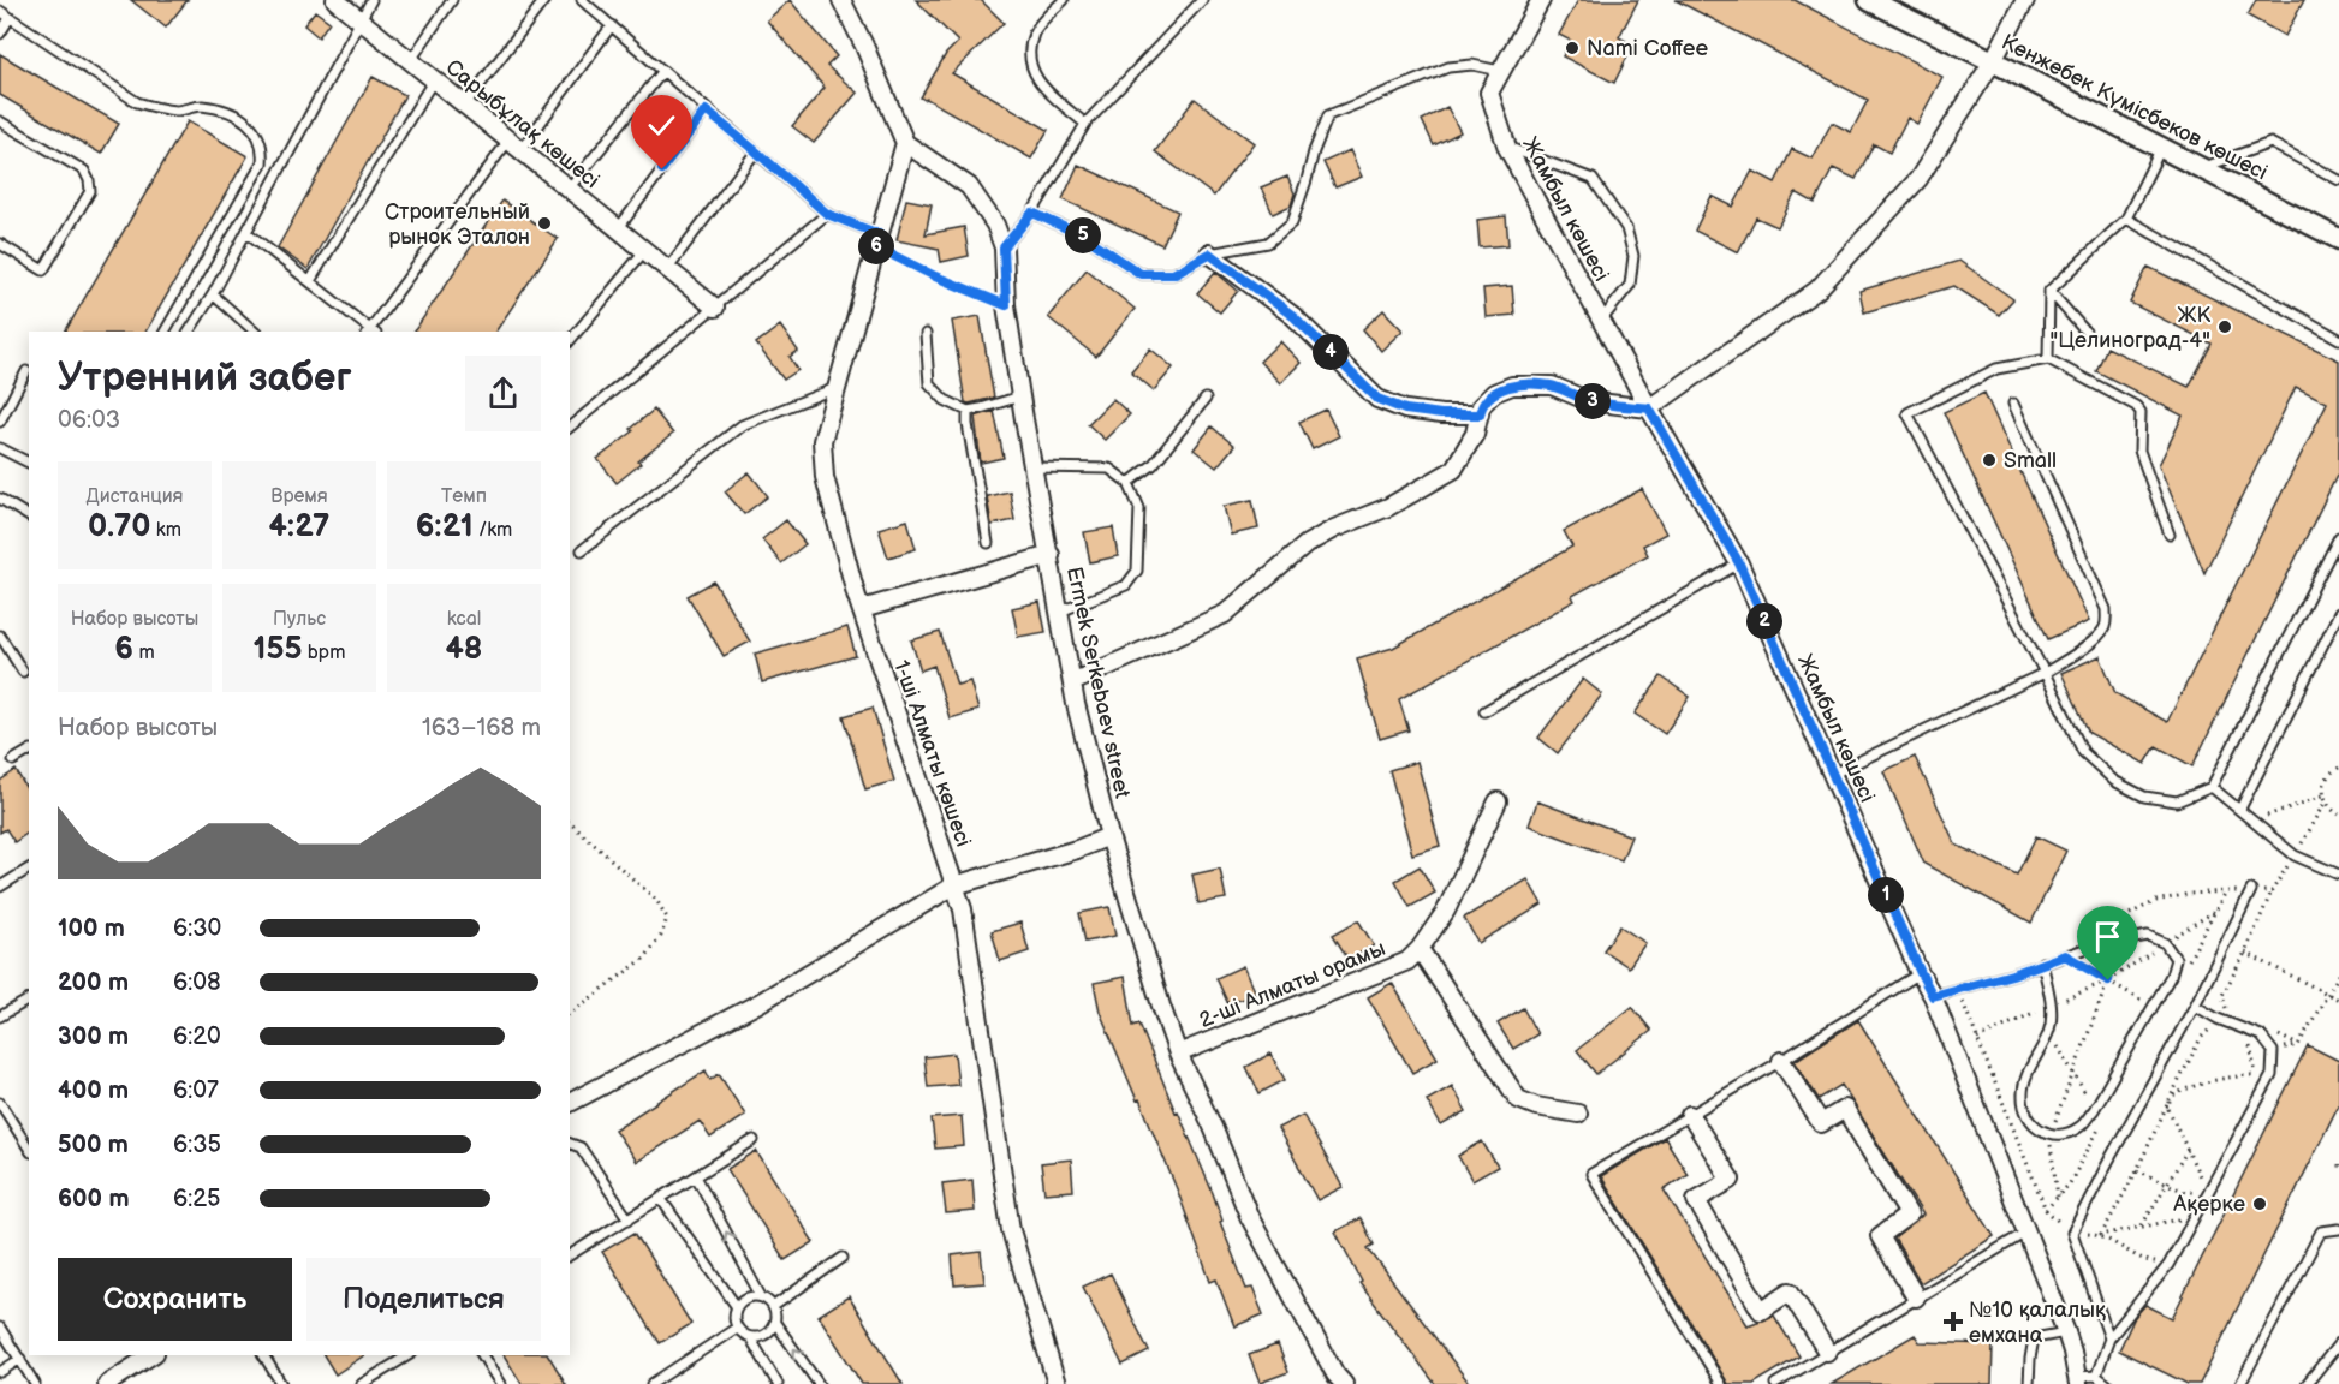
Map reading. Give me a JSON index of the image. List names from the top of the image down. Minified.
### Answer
{"streets":{"street":["Кенжебек Күмісбеков көшесі","Сарыбұлақ көшесі","Жамбыл көшесі","Ermek Serkebaev street","1-ші Алматы көшесі","2-ші Алматы орамы"]},"crossings":[["Ermek Serkebaev street","1-ші Алматы көшесі"],["Ermek Serkebaev street","2-ші Алматы орамы"]],"places":{"other":["Nami Coffee","Строительный рынок Эталон","ЖК \"Целиноград-4\"","Small","Ақерке"],"health":["№10 қалалық емхана"]},"page":{"pins":["5","6","4","3","2","1"],"heading":["Утренний забег","06:03"],"stats":[["Дистанция","0.70 km"],["Время","4:27"],["Темп","6:21 /km"],["Набор высоты","6 m"],["Пульс","155 bpm"],["kcal","48"]],"chart":["Набор высоты","163–168 m"],"list":[{"name":"100 m","note":"6:30"},{"name":"200 m","note":"6:08"},{"name":"300 m","note":"6:20"},{"name":"400 m","note":"6:07"},{"name":"500 m","note":"6:35"},{"name":"600 m","note":"6:25"}],"buttons":["Сохранить","Поделиться"]}}
